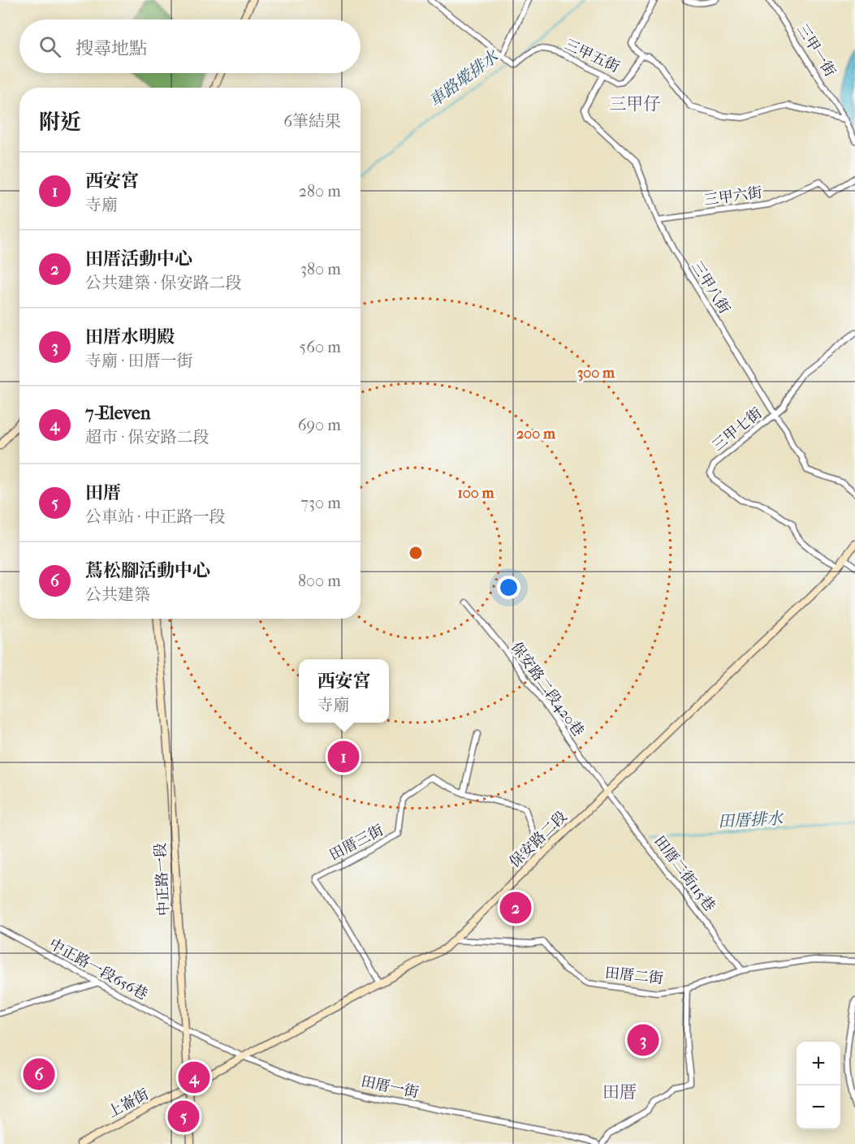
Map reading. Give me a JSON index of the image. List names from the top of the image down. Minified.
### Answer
{"streets":{"street":["三甲一街","三甲五街","三甲六街","三甲八街","三甲七街","保安路二段420巷","保安路二段","田厝三街","田厝二街115巷","中正路一段","中正路一段656巷","田厝二街","田厝一街","上崙街"]},"crossings":[["三甲一街","三甲五街"],["三甲五街","三甲八街"],["三甲六街","三甲八街"],["三甲八街","三甲七街"],["三甲七街","保安路二段"],["保安路二段420巷","保安路二段"],["保安路二段420巷","田厝二街115巷"],["保安路二段","田厝三街"],["保安路二段","田厝二街115巷"],["保安路二段","中正路一段"],["保安路二段","田厝二街"],["保安路二段","田厝一街"],["保安路二段","上崙街"],["田厝二街115巷","田厝二街"],["中正路一段","中正路一段656巷"],["中正路一段","田厝一街"],["中正路一段","上崙街"],["中正路一段656巷","田厝一街"]],"districts":["三甲仔","田厝"],"water":["車路墘排水","田厝排水"],"page":{"search":"搜尋地點","heading":["附近","6筆結果"],"list":[{"mark":"1","name":"西安宮","note":"寺廟","value":"280 m"},{"mark":"2","name":"田厝活動中心","note":"公共建築 · 保安路二段","value":"380 m"},{"mark":"3","name":"田厝水明殿","note":"寺廟 · 田厝一街","value":"560 m"},{"mark":"4","name":"7-Eleven","note":"超市 · 保安路二段","value":"690 m"},{"mark":"5","name":"田厝","note":"公車站 · 中正路一段","value":"730 m"},{"mark":"6","name":"蔦松腳活動中心","note":"公共建築","value":"800 m"}],"popup":["西安宮","寺廟"],"pins":["1","2","3","6","4","5"],"map_buttons":["+","−"]},"rings":["300 m","200 m","100 m"]}
